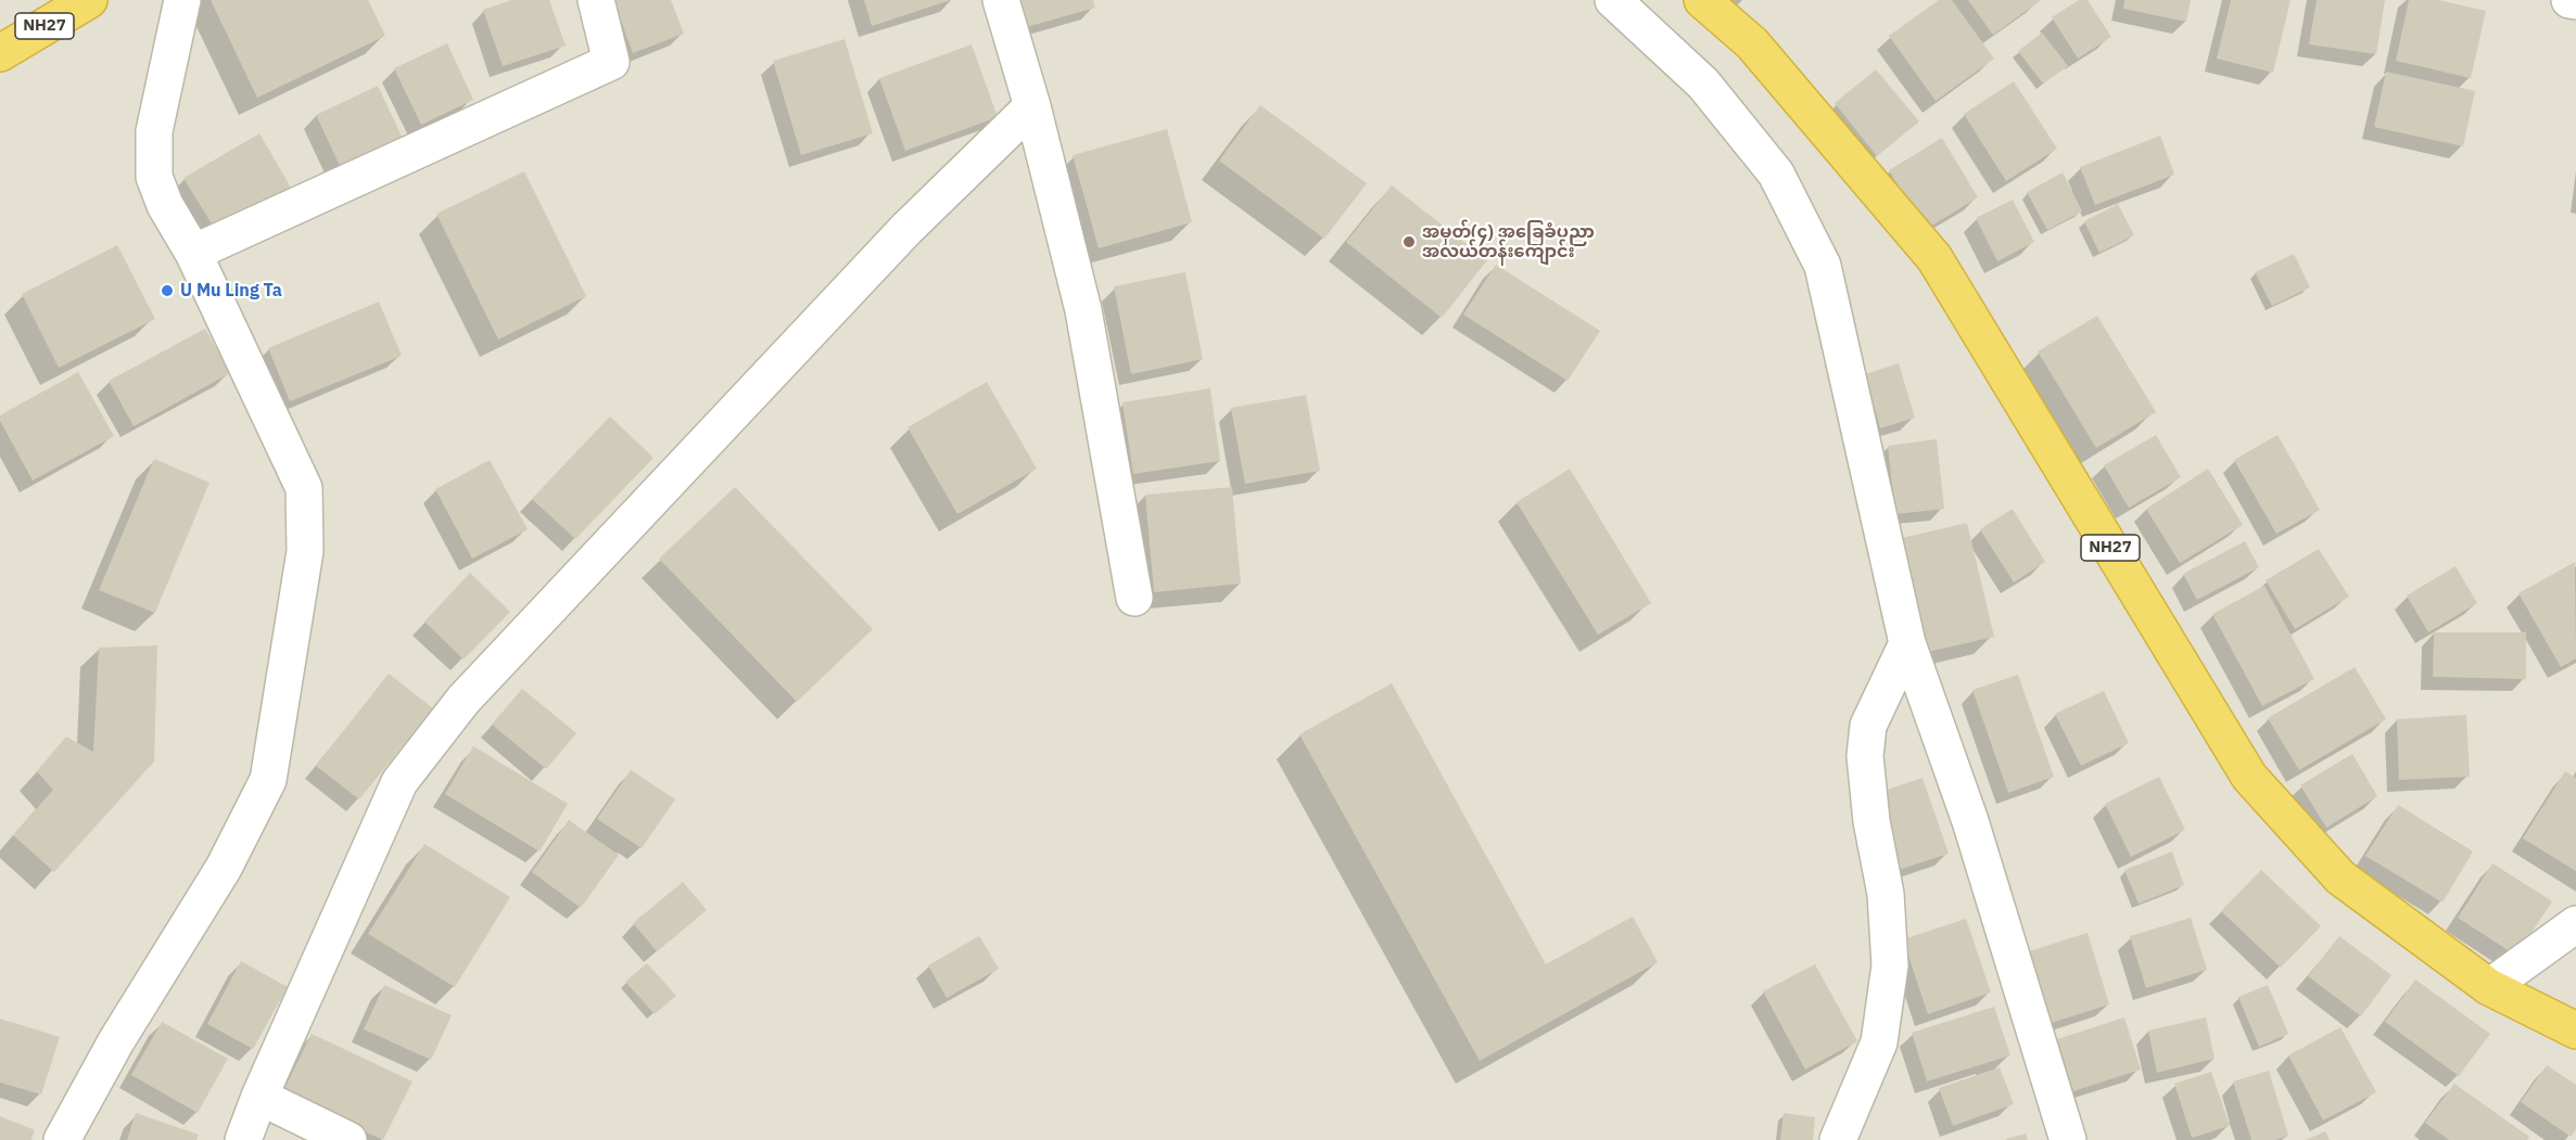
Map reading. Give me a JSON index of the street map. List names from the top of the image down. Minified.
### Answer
{"streets":{"highway":["NH27"]},"places":["အမှတ်(၄) အခြေခံပညာ အလယ်တန်းကျောင်း","U Mu Ling Ta"]}
